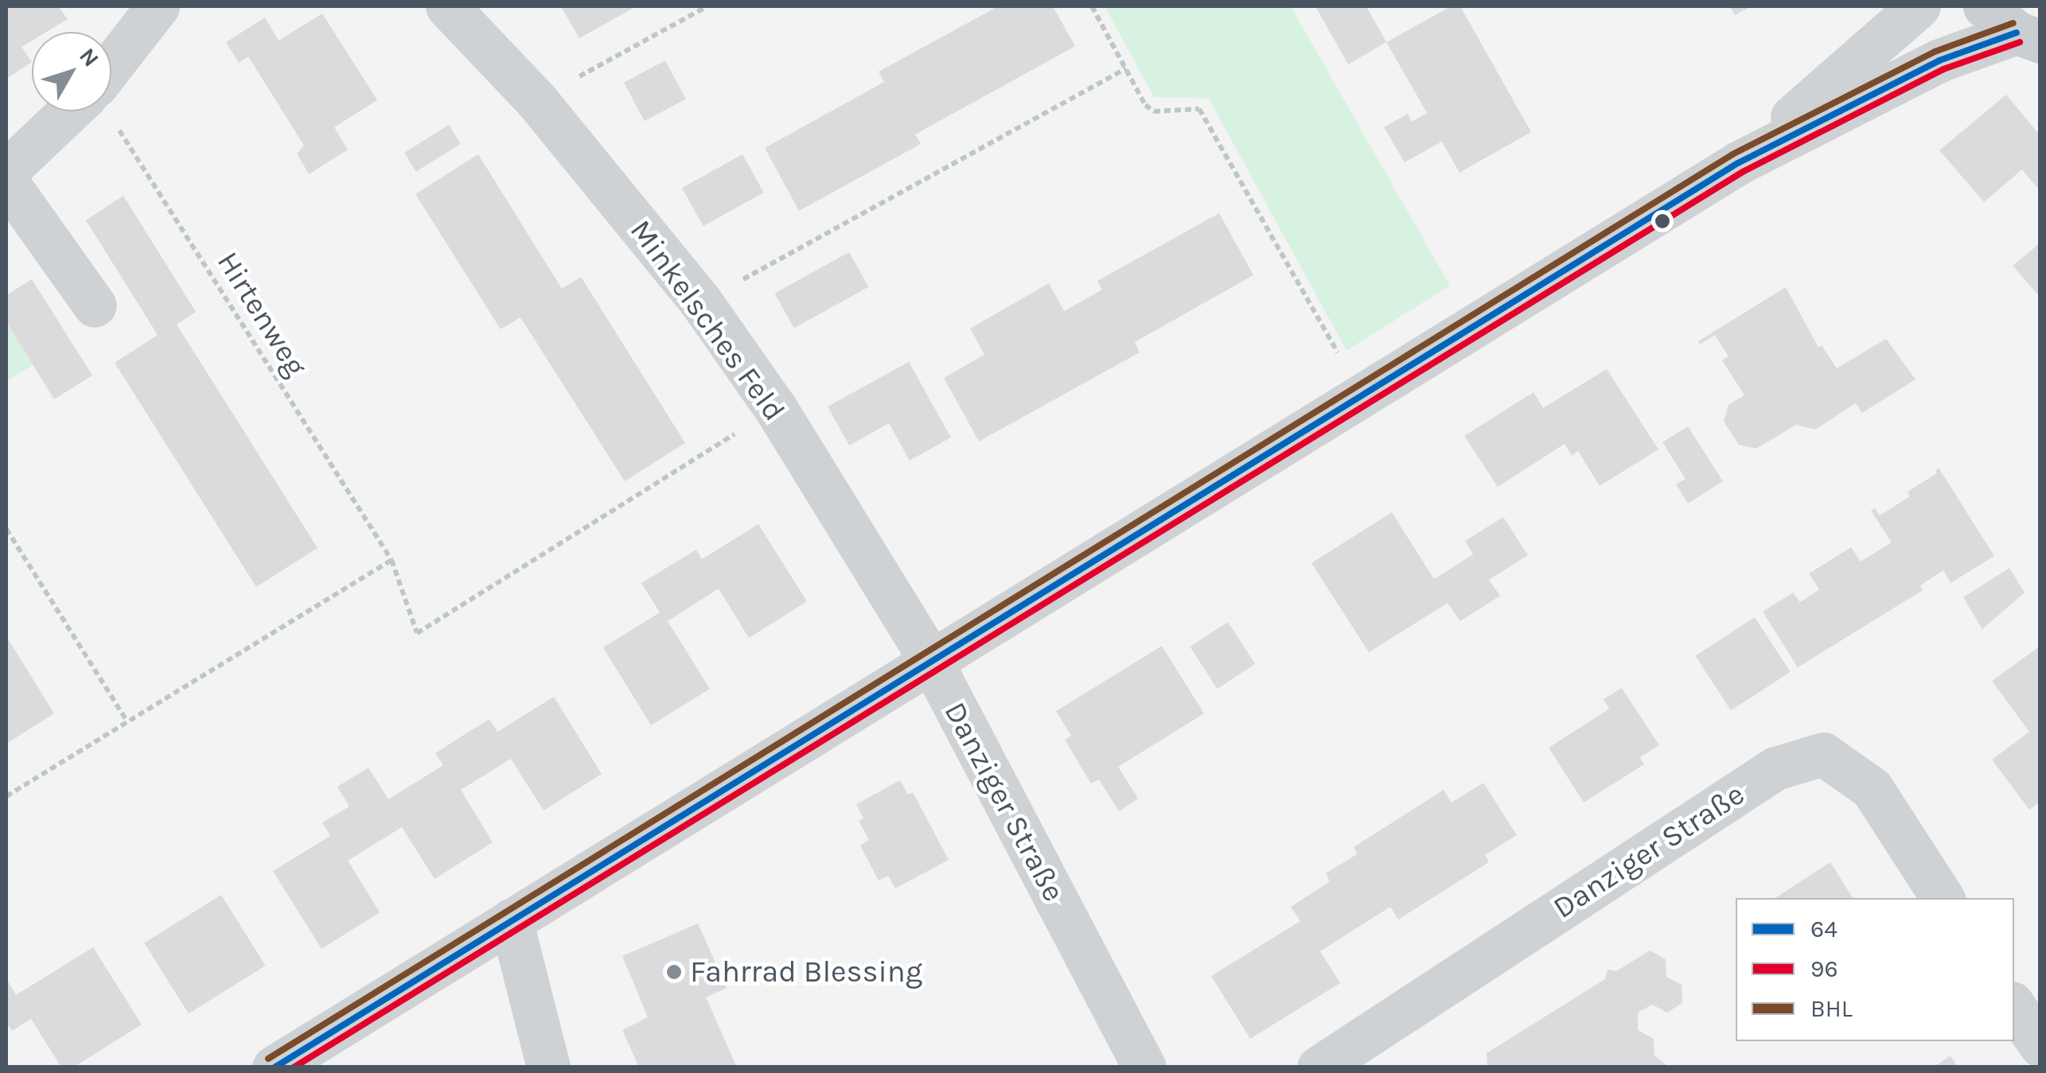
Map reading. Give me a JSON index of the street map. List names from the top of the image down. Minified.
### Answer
{"streets":{"street":["Minkelsches Feld","Danziger Straße"],"path":["Hirtenweg"]},"crossings":[["Hirtenweg","Minkelsches Feld"],["Minkelsches Feld","Danziger Straße"]],"places":["Fahrrad Blessing"],"lines":["transit line BHL","transit line 64","transit line 96"],"legend":["64","96","BHL"],"north":"top right"}
